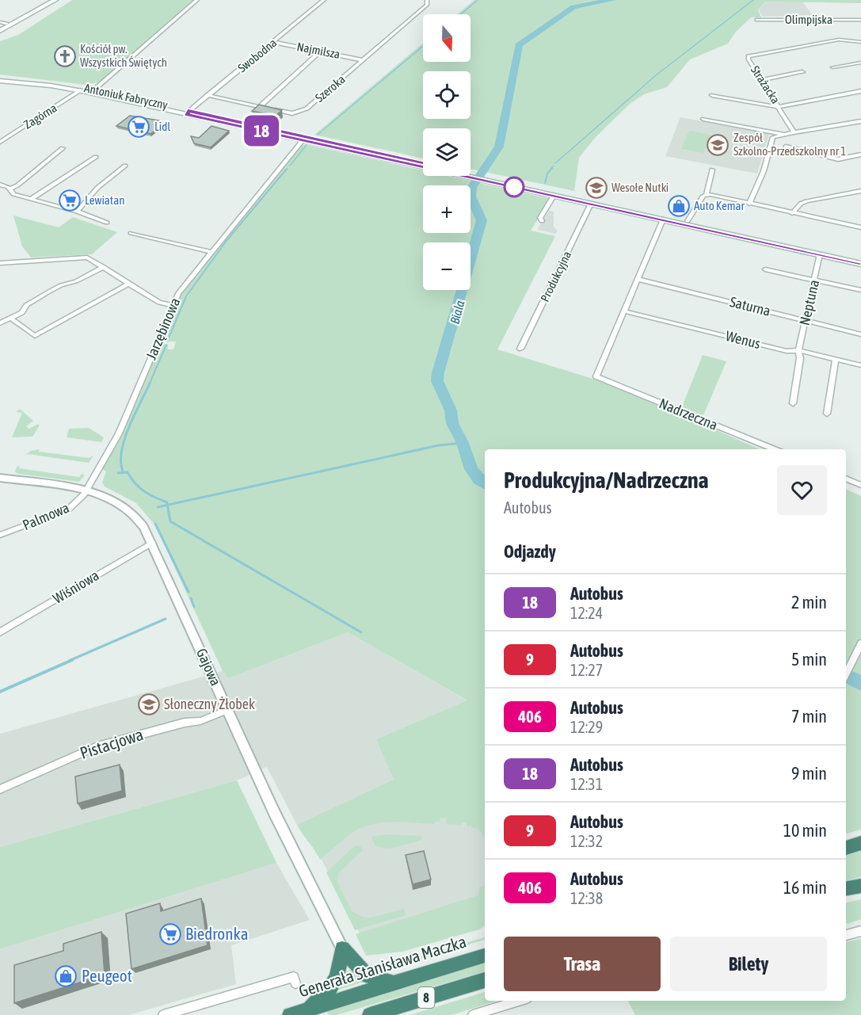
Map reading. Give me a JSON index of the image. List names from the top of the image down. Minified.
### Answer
{"streets":{"highway":["Generała Stanisława Maczka","8"],"main road":["Antoniuk Fabryczny"],"street":["Olimpijska","Najmilsza","Swobodna","Strażacka","Szeroka","Zagórna","Produkcyjna","Neptuna","Saturna","Jarzębinowa","Wenus","Nadrzeczna","Palmowa","Wiśniowa","Gajowa","Pistacjowa"]},"crossings":[["Najmilsza","Swobodna"],["Najmilsza","Szeroka"],["Swobodna","Szeroka"],["Swobodna","Antoniuk Fabryczny"],["Antoniuk Fabryczny","Zagórna"],["Antoniuk Fabryczny","Jarzębinowa"],["Neptuna","Saturna"],["Neptuna","Wenus"],["Jarzębinowa","Palmowa"],["Jarzębinowa","Gajowa"],["Wenus","Nadrzeczna"],["Palmowa","Gajowa"],["Wiśniowa","Gajowa"],["Gajowa","Pistacjowa"]],"water":["Biala"],"places":{"church":["Kościół pw. Wszystkich Świętych"],"supermarket":["Lidl","Lewiatan","Biedronka"],"school or university":["Zespół Szkolno-Przedszkolny nr 1","Wesołe Nutki","Słoneczny Żłobek"],"shop":["Auto Kemar","Peugeot"]},"lines":["bus line 18"],"north":"bottom","page":{"on_map":"18","map_buttons":["+","−"],"heading":[["Produkcyjna/Nadrzeczna","Autobus"],"Odjazdy"],"list":[{"mark":"18","name":"Autobus","note":"12:24","value":"2 min"},{"mark":"9","name":"Autobus","note":"12:27","value":"5 min"},{"mark":"406","name":"Autobus","note":"12:29","value":"7 min"},{"mark":"18","name":"Autobus","note":"12:31","value":"9 min"},{"mark":"9","name":"Autobus","note":"12:32","value":"10 min"},{"mark":"406","name":"Autobus","note":"12:38","value":"16 min"}],"buttons":["Trasa","Bilety"]}}
